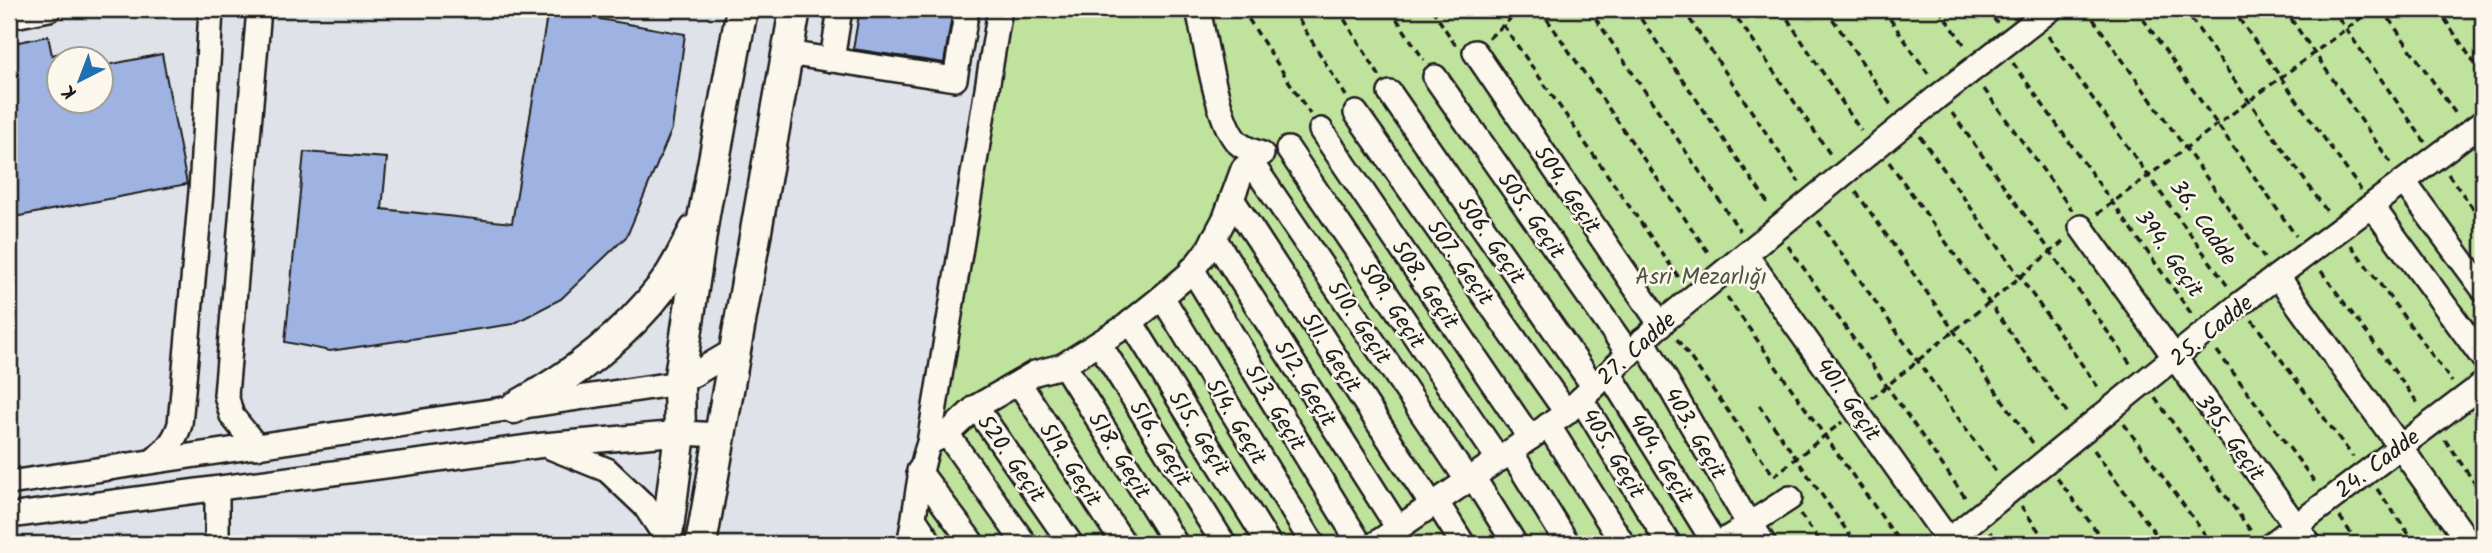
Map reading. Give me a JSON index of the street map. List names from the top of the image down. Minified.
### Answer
{"streets":{"street":["504. Geçit","505. Geçit","506. Geçit","507. Geçit","508. Geçit","509. Geçit","510. Geçit","25. Cadde","27. Cadde","511. Geçit","512. Geçit","401. Geçit","513. Geçit","514. Geçit","515. Geçit","403. Geçit","395. Geçit","516. Geçit","405. Geçit","518. Geçit","520. Geçit","404. Geçit","24. Cadde","519. Geçit"],"path":["36. Cadde","394. Geçit"]},"crossings":[["504. Geçit","27. Cadde"],["505. Geçit","27. Cadde"],["505. Geçit","403. Geçit"],["36. Cadde","25. Cadde"],["36. Cadde","27. Cadde"],["36. Cadde","24. Cadde"],["506. Geçit","507. Geçit"],["506. Geçit","508. Geçit"],["506. Geçit","27. Cadde"],["506. Geçit","405. Geçit"],["506. Geçit","404. Geçit"],["394. Geçit","25. Cadde"],["394. Geçit","27. Cadde"],["394. Geçit","24. Cadde"],["507. Geçit","508. Geçit"],["507. Geçit","27. Cadde"],["507. Geçit","405. Geçit"],["507. Geçit","404. Geçit"],["508. Geçit","27. Cadde"],["508. Geçit","405. Geçit"],["508. Geçit","404. Geçit"],["509. Geçit","27. Cadde"],["510. Geçit","27. Cadde"],["25. Cadde","401. Geçit"],["25. Cadde","395. Geçit"],["27. Cadde","511. Geçit"],["27. Cadde","512. Geçit"],["27. Cadde","401. Geçit"],["27. Cadde","403. Geçit"],["27. Cadde","405. Geçit"],["27. Cadde","404. Geçit"],["395. Geçit","24. Cadde"],["405. Geçit","404. Geçit"]],"parks":["Asri Mezarlığı"],"north":"bottom left"}
